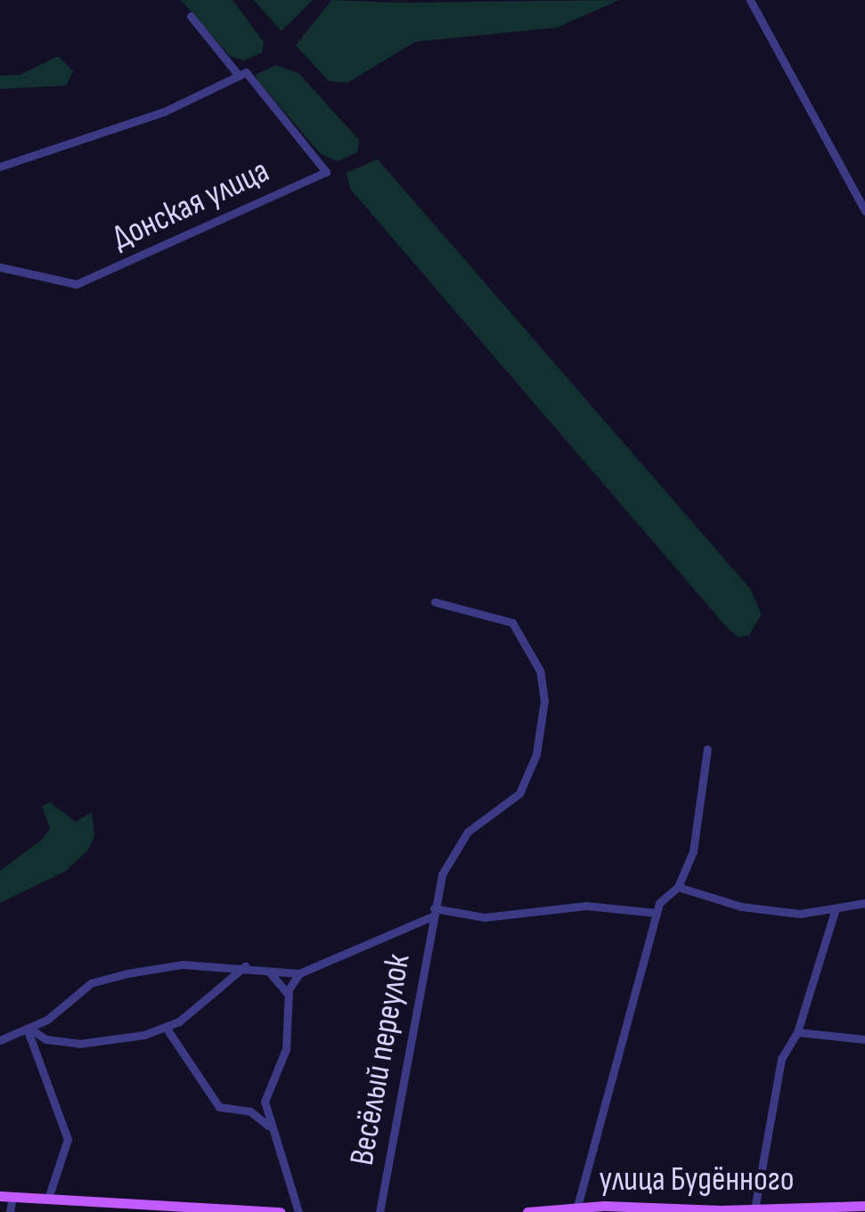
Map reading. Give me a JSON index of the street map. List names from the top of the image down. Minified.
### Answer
{"streets":{"main road":["улица Будённого"],"street":["Донская улица","Весёлый переулок"]}}
